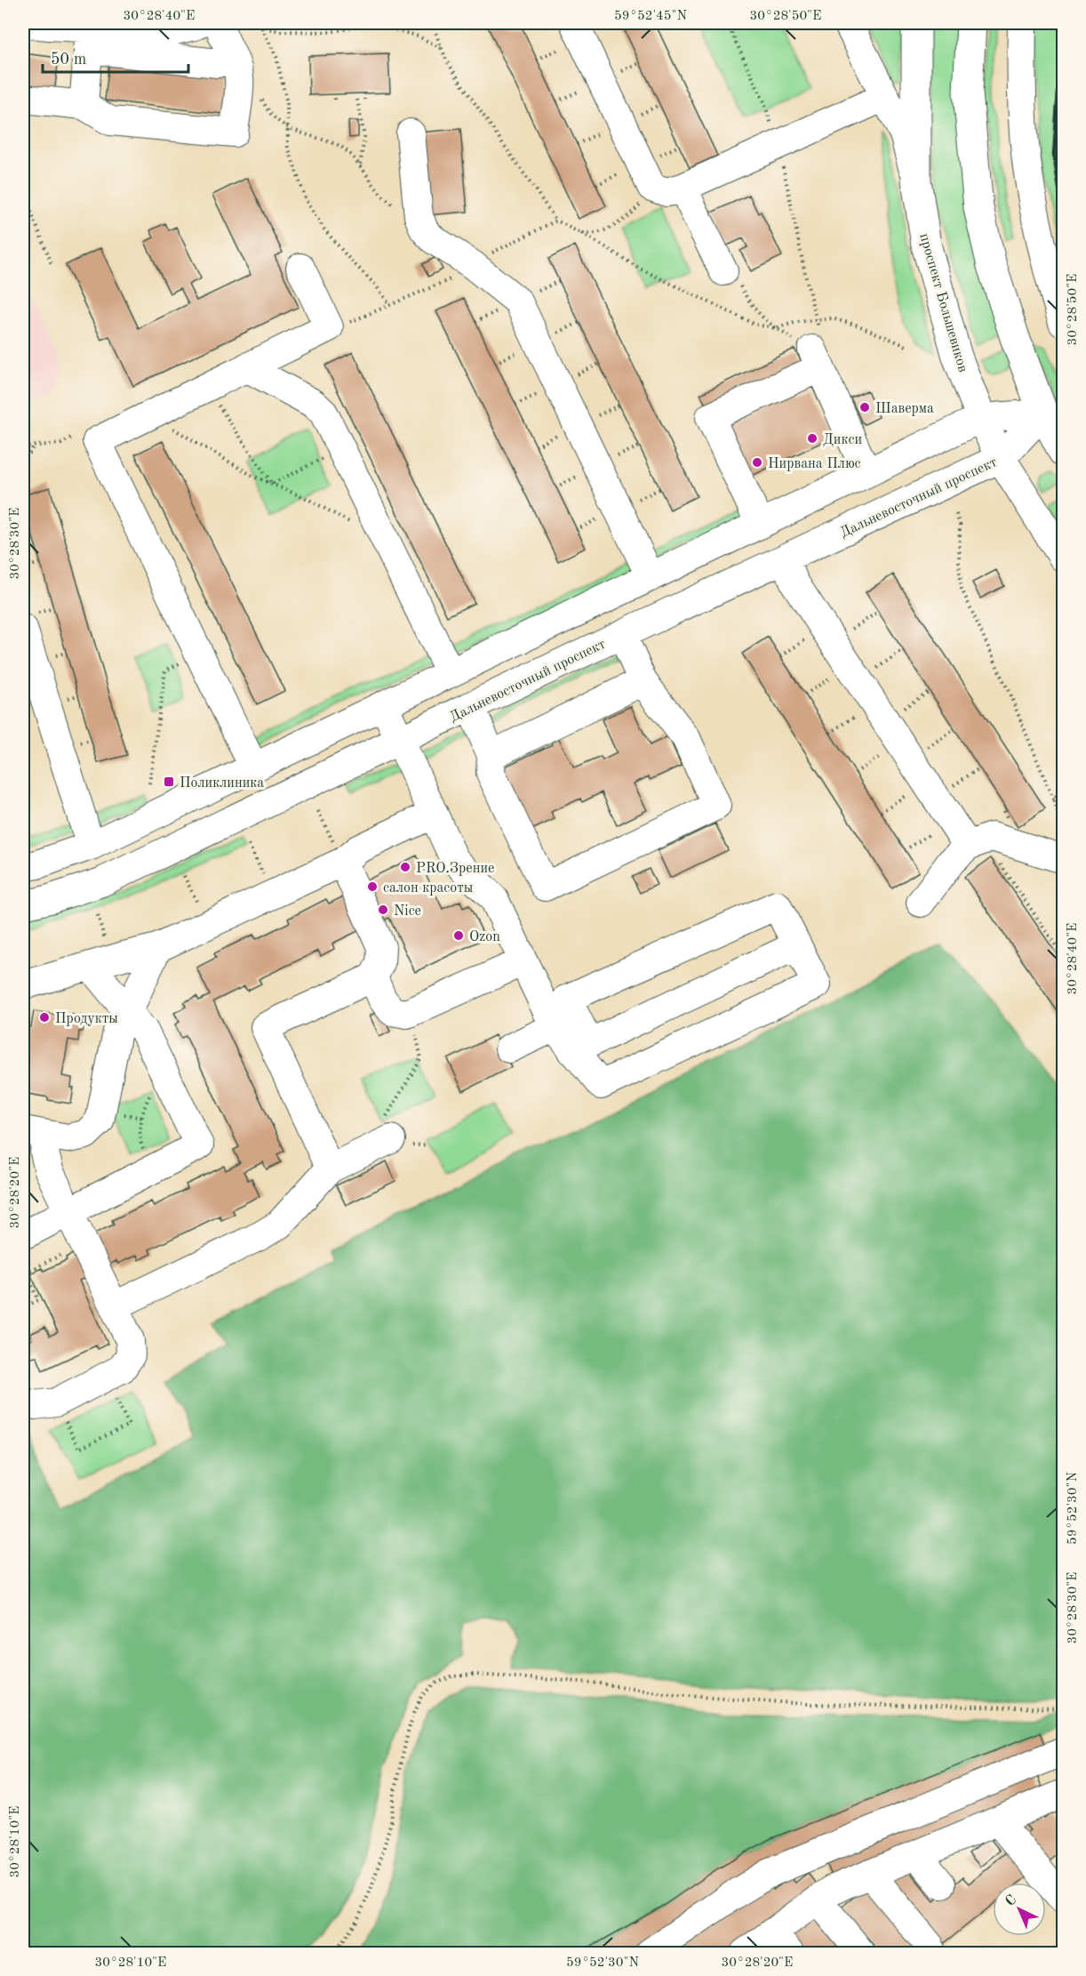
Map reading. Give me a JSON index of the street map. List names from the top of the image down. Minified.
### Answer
{"streets":{"main road":["проспект Большевиков"],"street":["Дальневосточный проспект"]},"crossings":[["проспект Большевиков","Дальневосточный проспект"]],"places":{"other":["Шаверма","Дикси","Нирвана Плюс","PRO.Зрение","салон красоты","Nice","Ozon","Продукты"],"transit":["Поликлиника"]},"scale_bar":"50 m","north":"top left","coordinates":["30°28'40\"E","59°52'45\"N","30°28'50\"E","30°28'30\"E","30°28'20\"E","59°52'30\"N","30°28'10\"E"]}
